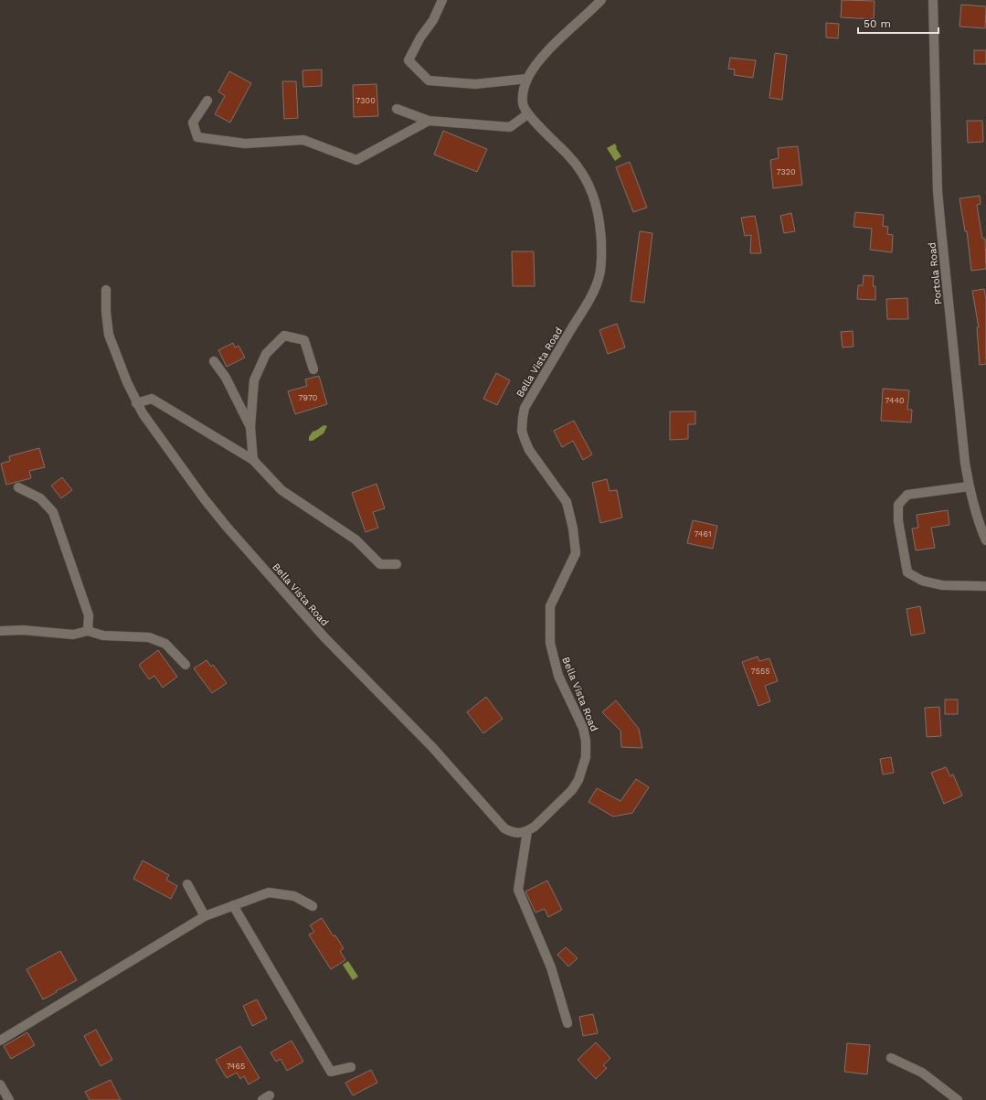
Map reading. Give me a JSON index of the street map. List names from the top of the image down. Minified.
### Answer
{"streets":{"street":["Portola Road","Bella Vista Road"]},"house_numbers":["7300","7320","7970","7440","7461","7555","7465"],"scale_bar":"50 m"}
